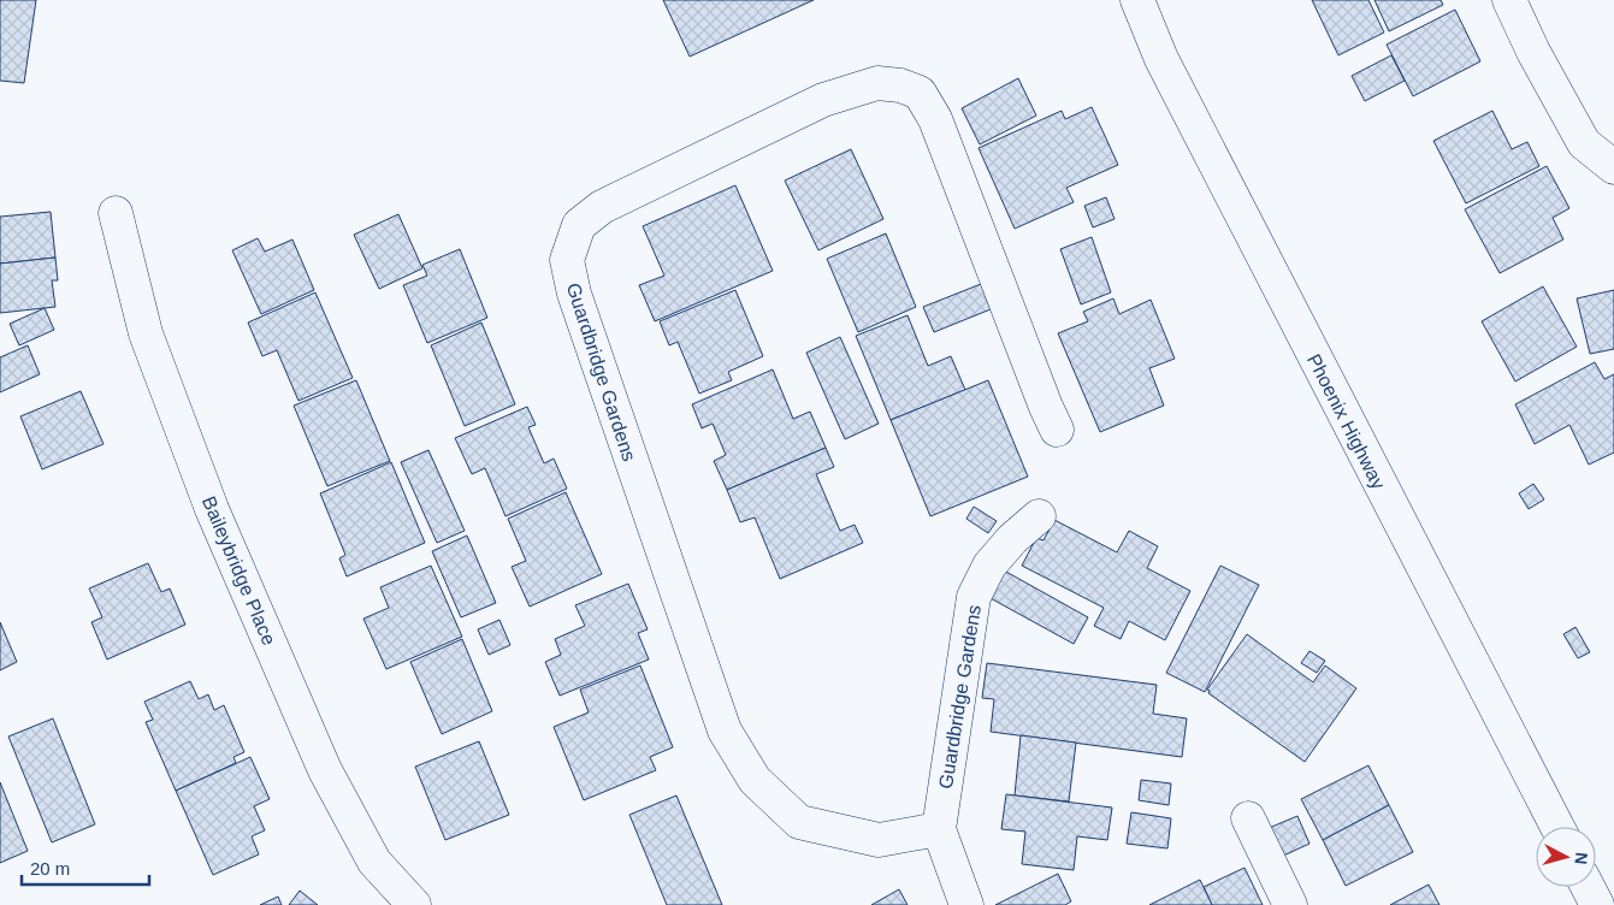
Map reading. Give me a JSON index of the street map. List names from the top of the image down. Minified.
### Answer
{"streets":{"street":["Guardbridge Gardens","Phoenix Highway","Baileybridge Place"]},"scale_bar":"20 m","north":"right"}
